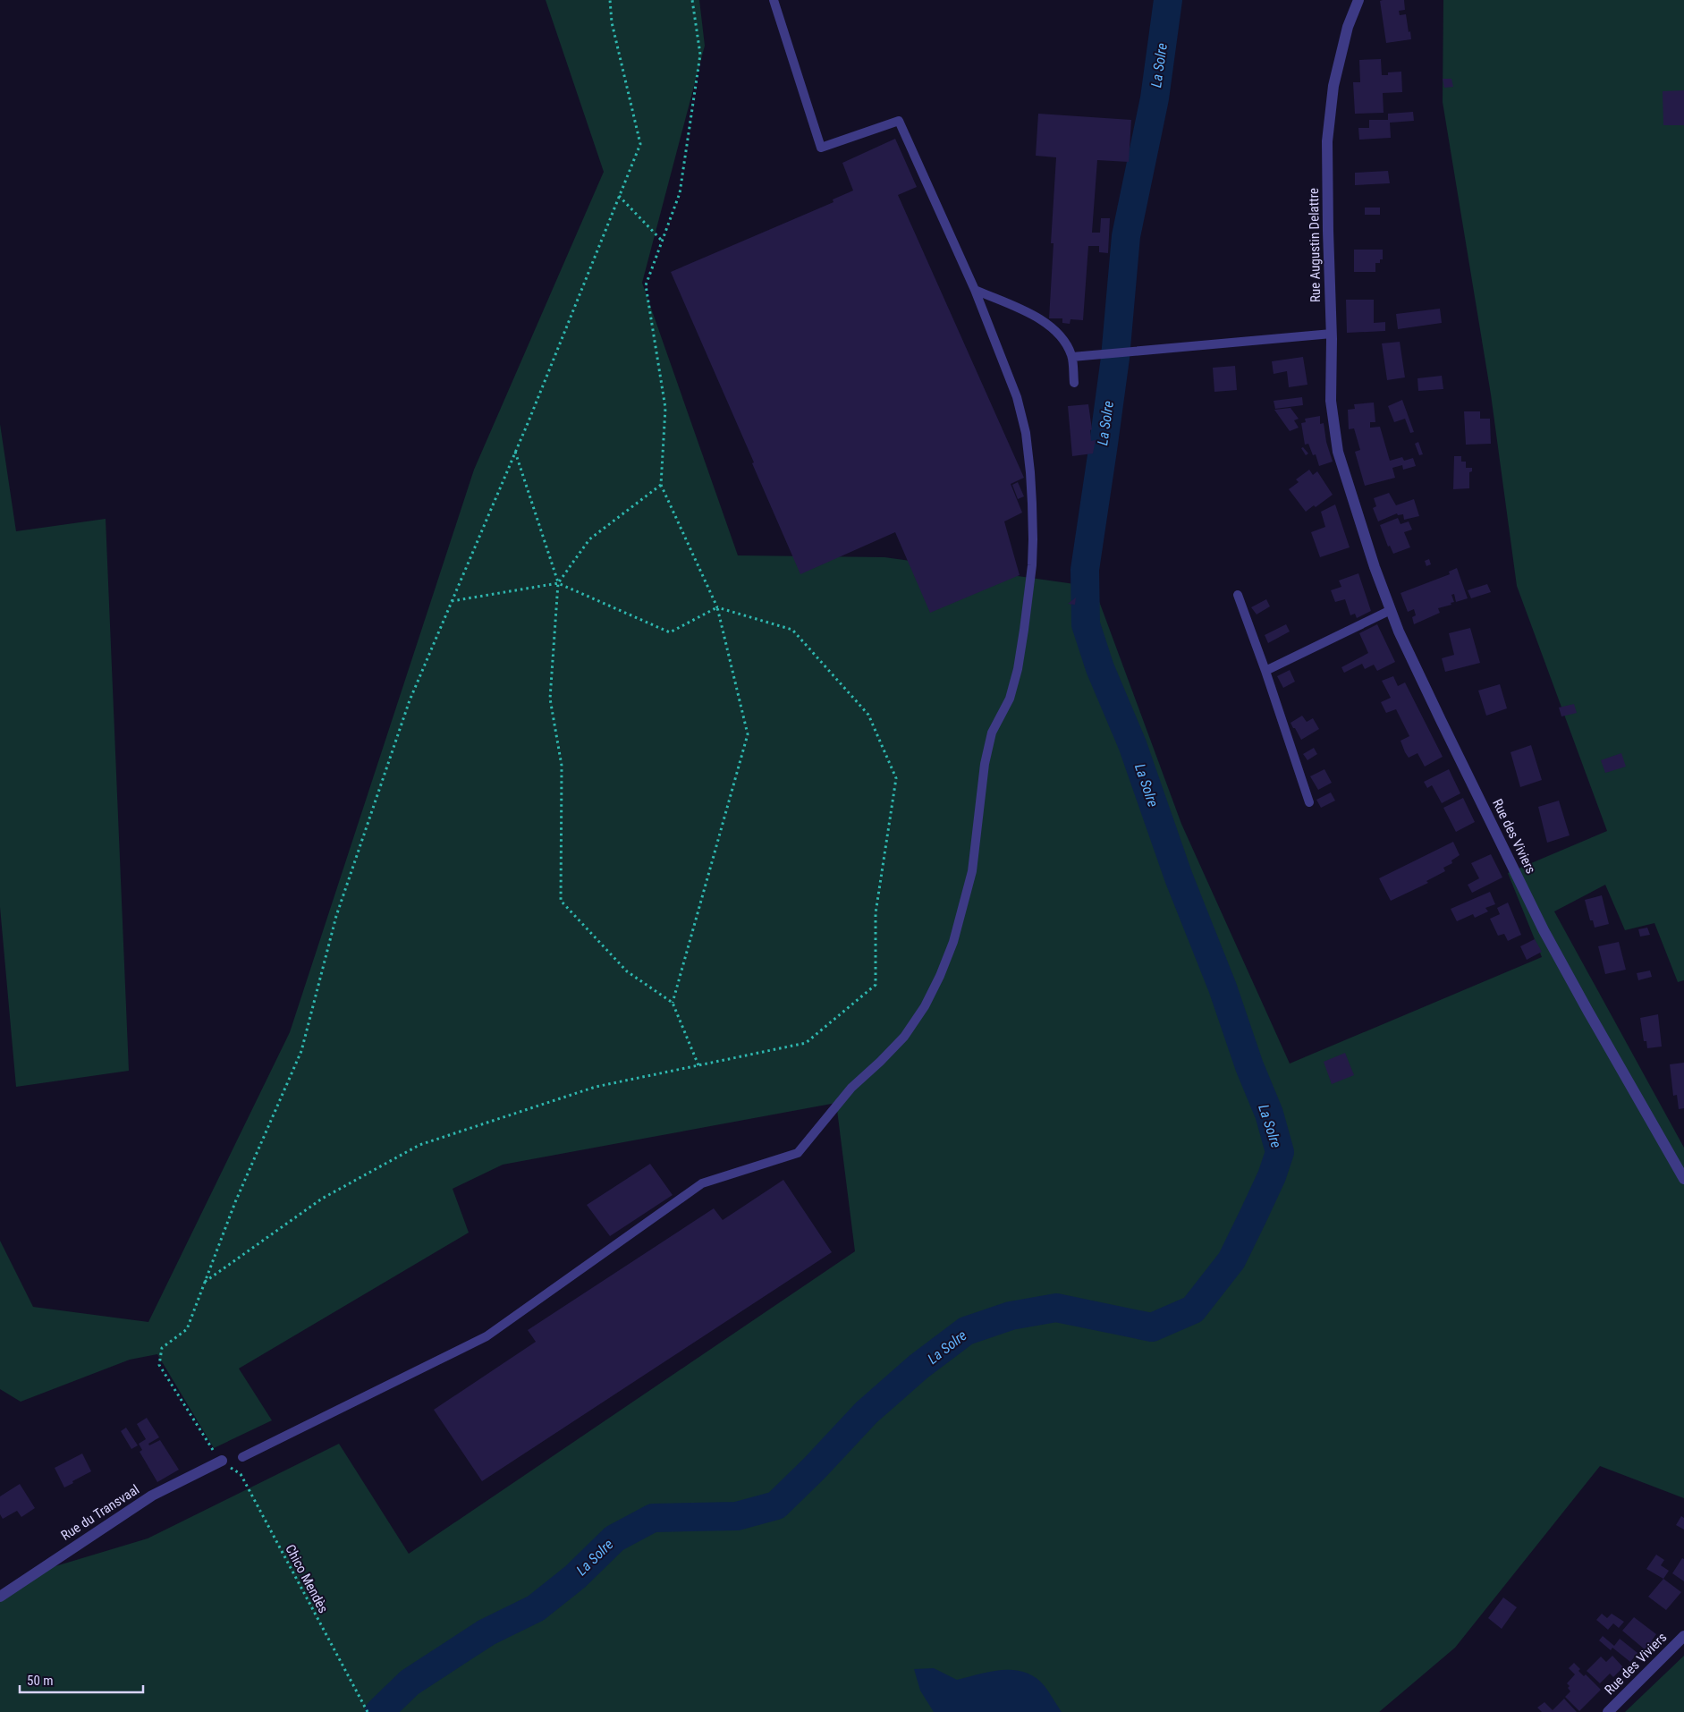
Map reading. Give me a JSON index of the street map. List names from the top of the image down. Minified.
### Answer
{"streets":{"street":["Rue Augustin Delattre","Rue des Viviers","Rue du Transvaal"],"path":["Chico Mendès"]},"crossings":[["Rue Augustin Delattre","Rue des Viviers"],["Rue du Transvaal","Chico Mendès"]],"water":["La Solre"],"scale_bar":"50 m"}
